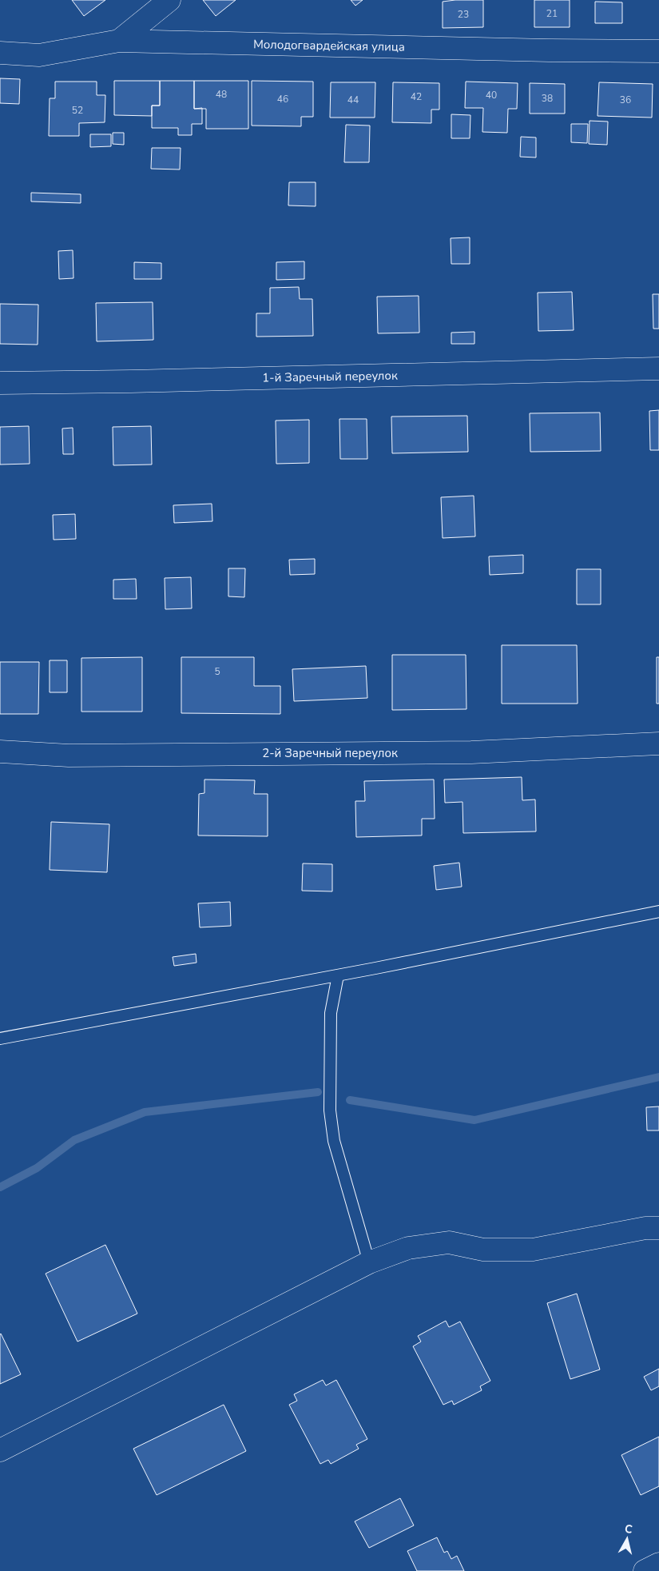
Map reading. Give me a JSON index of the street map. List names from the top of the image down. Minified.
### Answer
{"streets":{"street":["Молодогвардейская улица","1-й Заречный переулок","2-й Заречный переулок"]},"house_numbers":["21","23","48","40","42","38","46","44","36","52","5"],"north":"top"}
